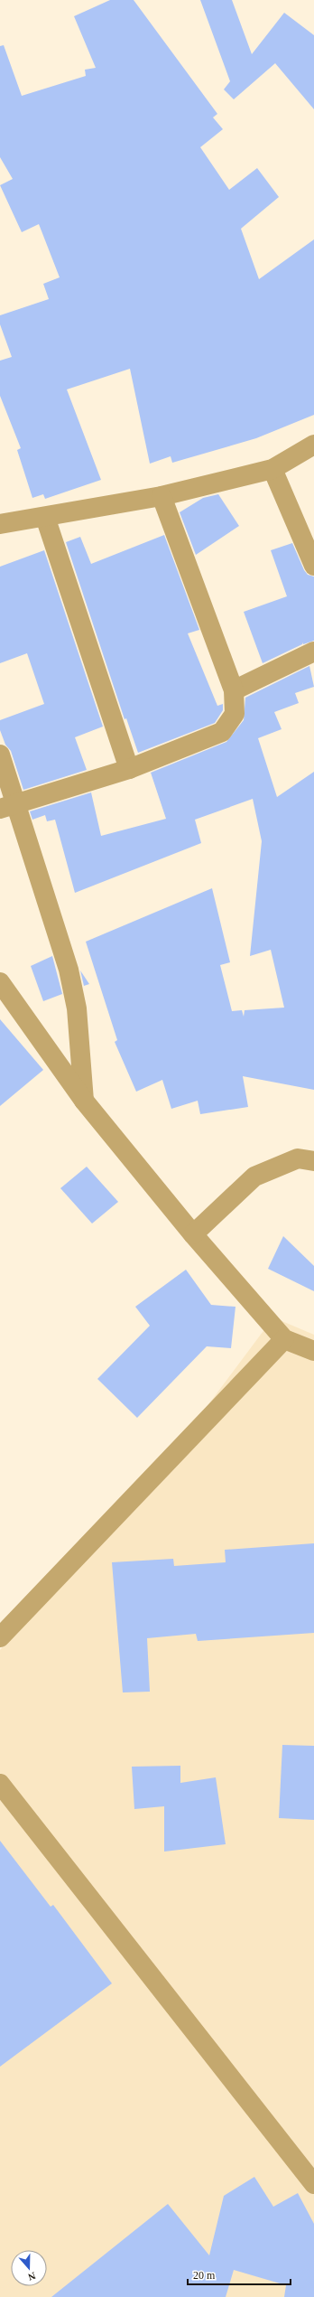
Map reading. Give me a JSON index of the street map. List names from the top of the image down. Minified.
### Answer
{"scale_bar":"20 m","north":"bottom"}
